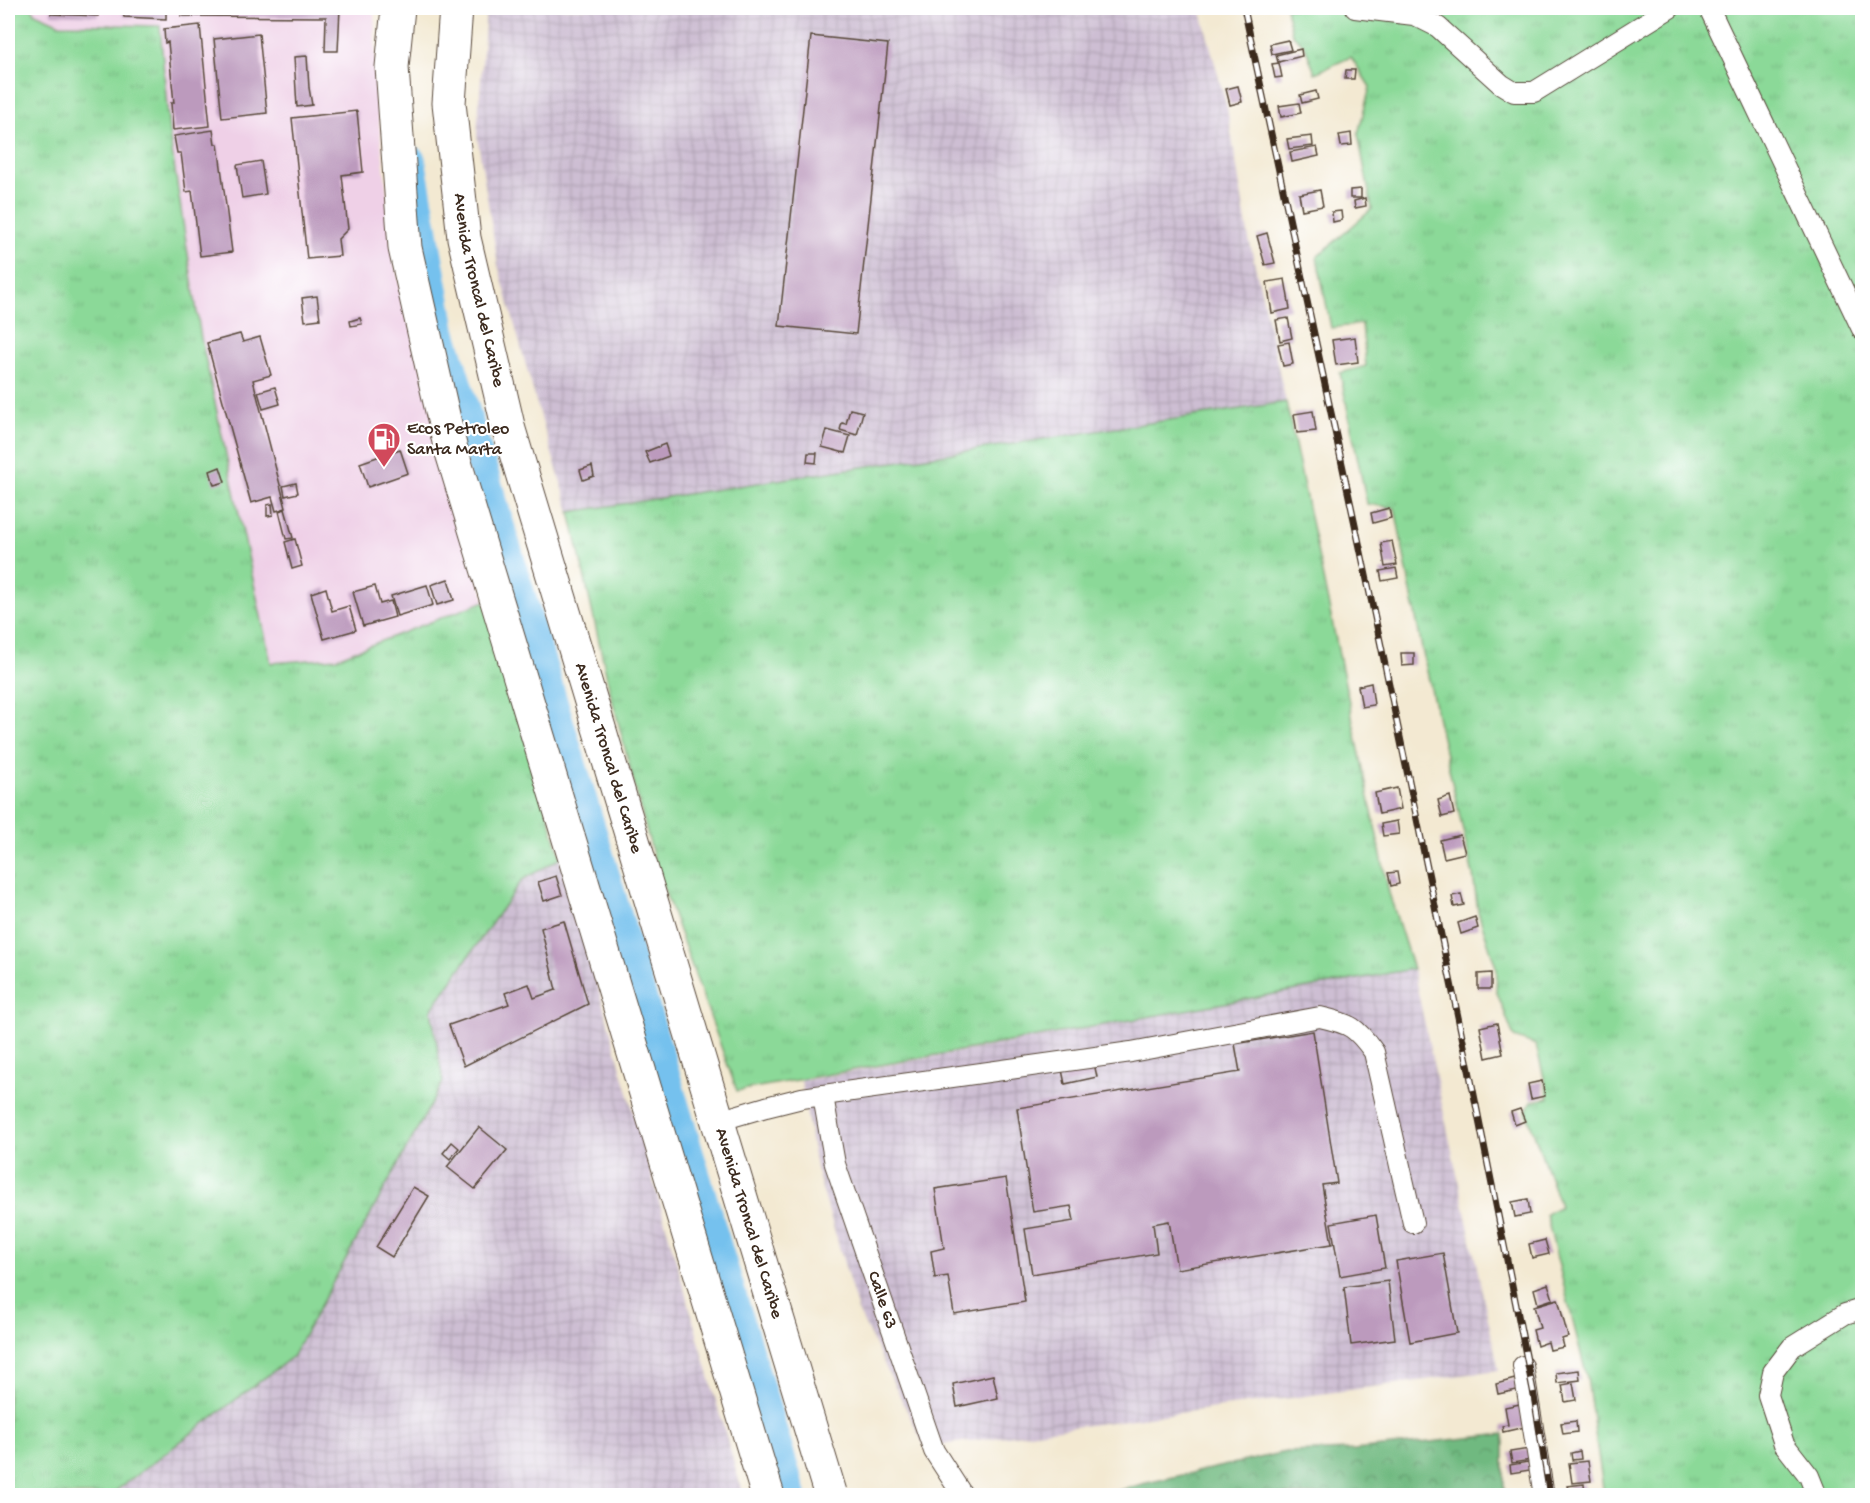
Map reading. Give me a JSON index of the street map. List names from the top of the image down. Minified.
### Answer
{"streets":{"highway":["Avenida Troncal del Caribe"],"street":["Calle 63"]},"places":{"fuel station":["Ecos Petroleo Santa Marta"]}}
